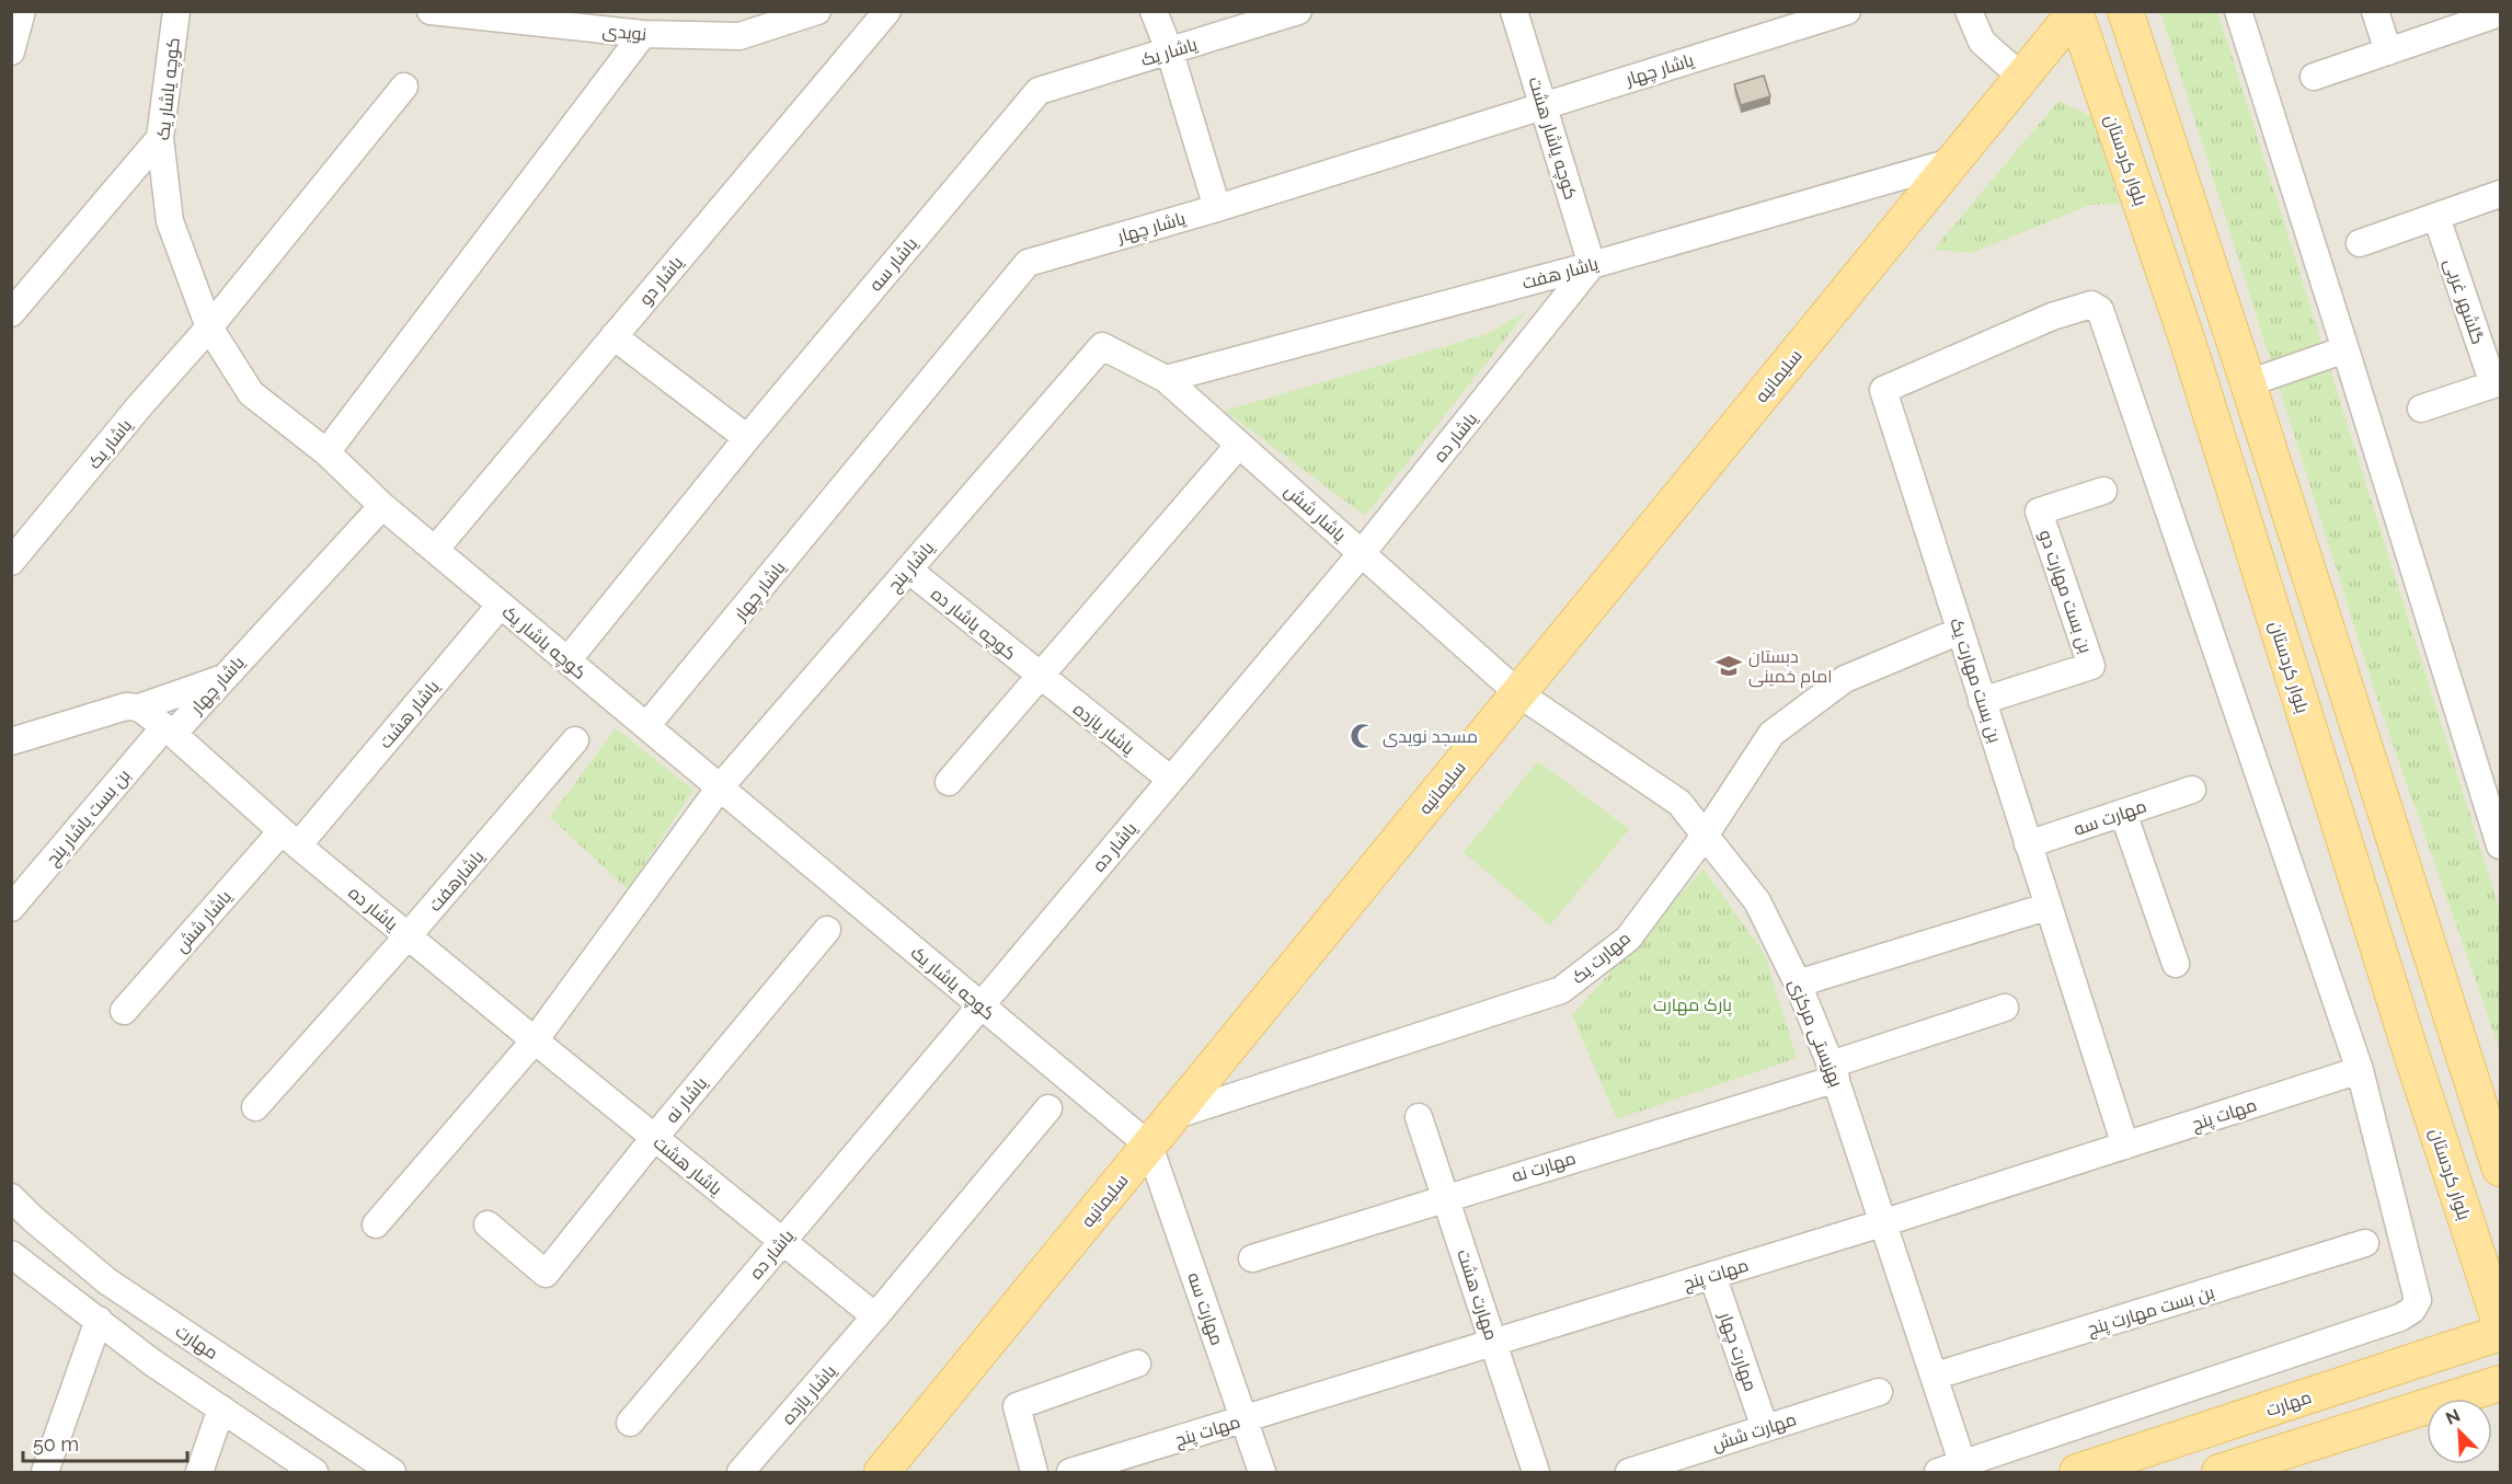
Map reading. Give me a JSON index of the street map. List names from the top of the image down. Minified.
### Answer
{"streets":{"main road":["بلوار کردستان","سلیمانیه","مهارت"],"street":["نویدی","یاشار یک","یاشار چهار","کوچه یاشار یک","کوچه یاشار هشت","یاشار سه","یاشار هفت","یاشار دو","گلشهر غربی","یاشار ده","یاشار شش","یاشار پنج","بن بست مهارت دو","کوچه یاشار ده","بن بست مهارت یک","یاشار هشت","یاشار یازده","بن بست یاشار پنج","مهارت سه","یاشارهفت","مهارت یک","بهزیستی مرکزی","یاشار نه","مهات پنج","مهارت نه","مهارت هشت","بن بست مهارت پنج","مهارت چهار","مهارت شش"]},"crossings":[["یاشار یک","کوچه یاشار یک"],["یاشار یک","یاشار سه"],["یاشار چهار","کوچه یاشار یک"],["یاشار چهار","کوچه یاشار هشت"],["یاشار چهار","بن بست یاشار پنج"],["کوچه یاشار یک","یاشار سه"],["کوچه یاشار یک","یاشار دو"],["کوچه یاشار یک","سلیمانیه"],["کوچه یاشار یک","یاشار ده"],["کوچه یاشار یک","یاشار پنج"],["کوچه یاشار یک","یاشار هشت"],["کوچه یاشار یک","مهارت سه"],["کوچه یاشار هشت","یاشار هفت"],["کوچه یاشار هشت","یاشار ده"],["بلوار کردستان","سلیمانیه"],["یاشار هفت","سلیمانیه"],["یاشار هفت","یاشار ده"],["یاشار هفت","یاشار شش"],["سلیمانیه","یاشار شش"],["سلیمانیه","مهارت سه"],["سلیمانیه","مهارت یک"],["سلیمانیه","بهزیستی مرکزی"],["یاشار ده","یاشار شش"],["یاشار ده","یاشار هشت"],["یاشار ده","یاشار یازده"],["یاشار ده","یاشارهفت"],["یاشار شش","یاشار پنج"],["یاشار شش","یاشار هشت"],["یاشار شش","بهزیستی مرکزی"],["یاشار پنج","کوچه یاشار ده"],["بن بست مهارت دو","بن بست مهارت یک"],["کوچه یاشار ده","یاشار یازده"],["بن بست مهارت یک","مهارت سه"],["بن بست مهارت یک","مهارت یک"],["بن بست مهارت یک","مهات پنج"],["یاشار هشت","یاشار یازده"],["یاشار هشت","یاشار نه"],["مهارت سه","مهات پنج"],["مهارت یک","بهزیستی مرکزی"],["بهزیستی مرکزی","مهات پنج"],["بهزیستی مرکزی","مهارت نه"],["بهزیستی مرکزی","بن بست مهارت پنج"],["مهات پنج","مهارت هشت"],["مهات پنج","مهارت چهار"],["مهارت نه","مهارت هشت"],["مهارت چهار","مهارت شش"]],"parks":["پارک مهارت"],"places":{"school or university":["دبستان امام خمینی"],"mosque":["مسجد نویدی"]},"scale_bar":"50 m","north":"top left"}
